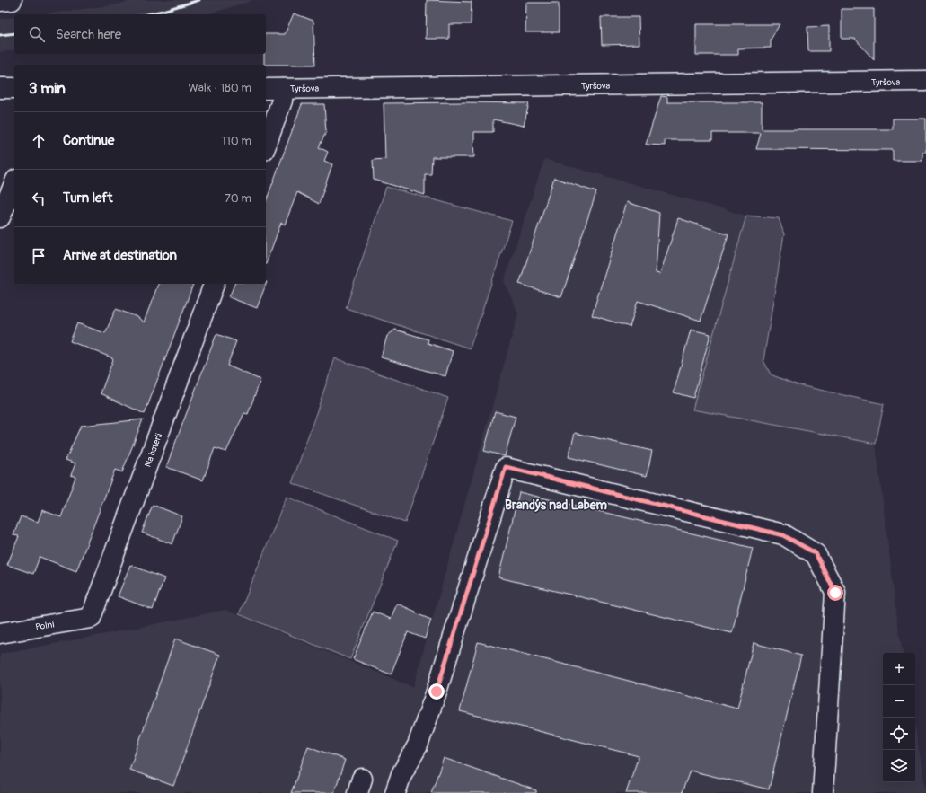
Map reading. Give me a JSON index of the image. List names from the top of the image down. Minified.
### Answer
{"streets":{"street":["Tyršova","Na baterii","Polní"]},"crossings":[["Na baterii","Polní"]],"districts":["Brandýs nad Labem"],"page":{"search":"Search here","heading":["3 min","Walk · 180 m"],"list":[["Continue","110 m"],["Turn left","70 m"],"Arrive at destination"],"map_buttons":["+","−"]}}
